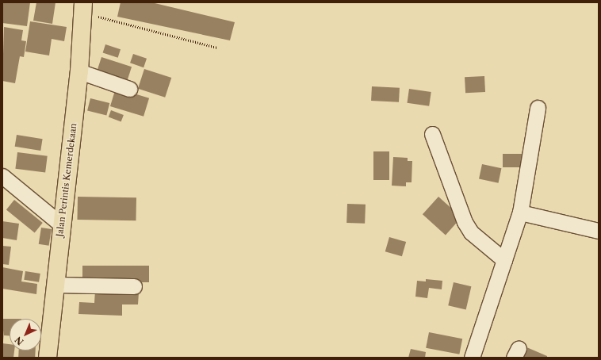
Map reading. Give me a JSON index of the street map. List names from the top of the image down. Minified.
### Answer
{"streets":{"main road":["Jalan Perintis Kemerdekaan"]},"north":"bottom left"}
